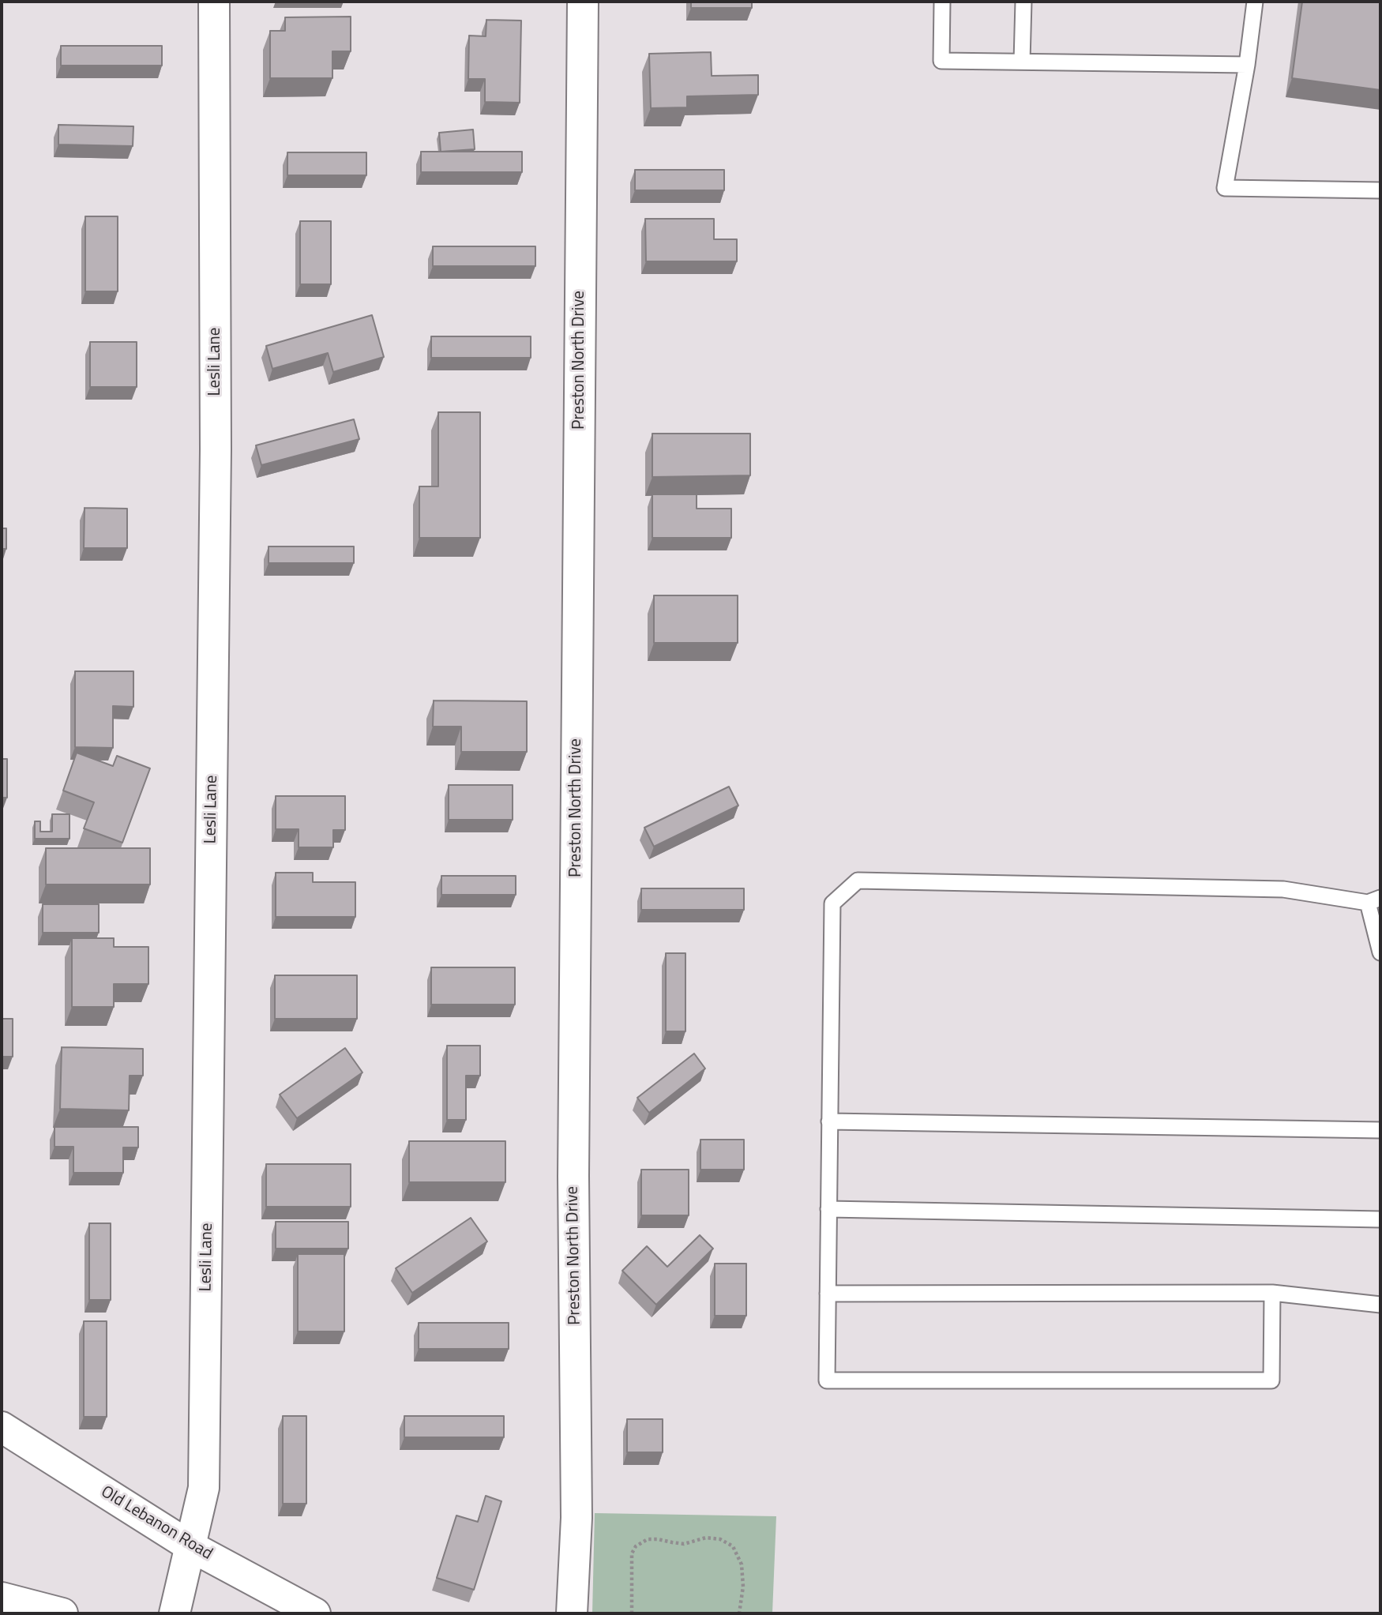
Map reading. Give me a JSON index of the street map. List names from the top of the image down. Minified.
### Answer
{"streets":{"street":["Preston North Drive","Lesli Lane","Old Lebanon Road"]},"crossings":[["Lesli Lane","Old Lebanon Road"]]}
